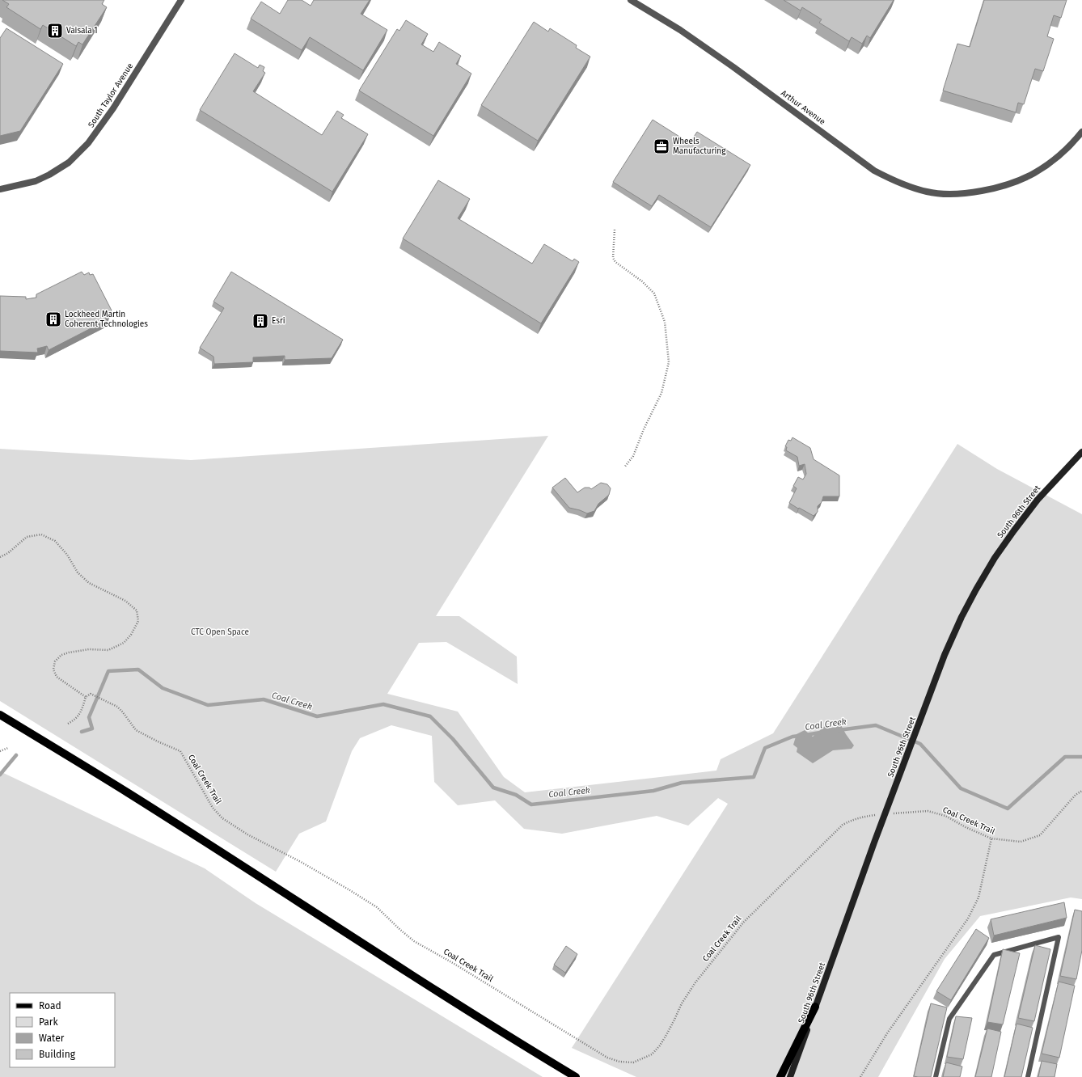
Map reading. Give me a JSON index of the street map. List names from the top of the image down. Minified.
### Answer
{"streets":{"main road":["South 96th Street"],"street":["South Taylor Avenue","Arthur Avenue"],"path":["Coal Creek Trail"]},"water":["Coal Creek"],"parks":["CTC Open Space"],"places":{"building":["Vaisala 1","Lockheed Martin Coherent Technologies","Esri"],"office":["Wheels Manufacturing"]},"legend":["Road","Park","Water","Building"]}
